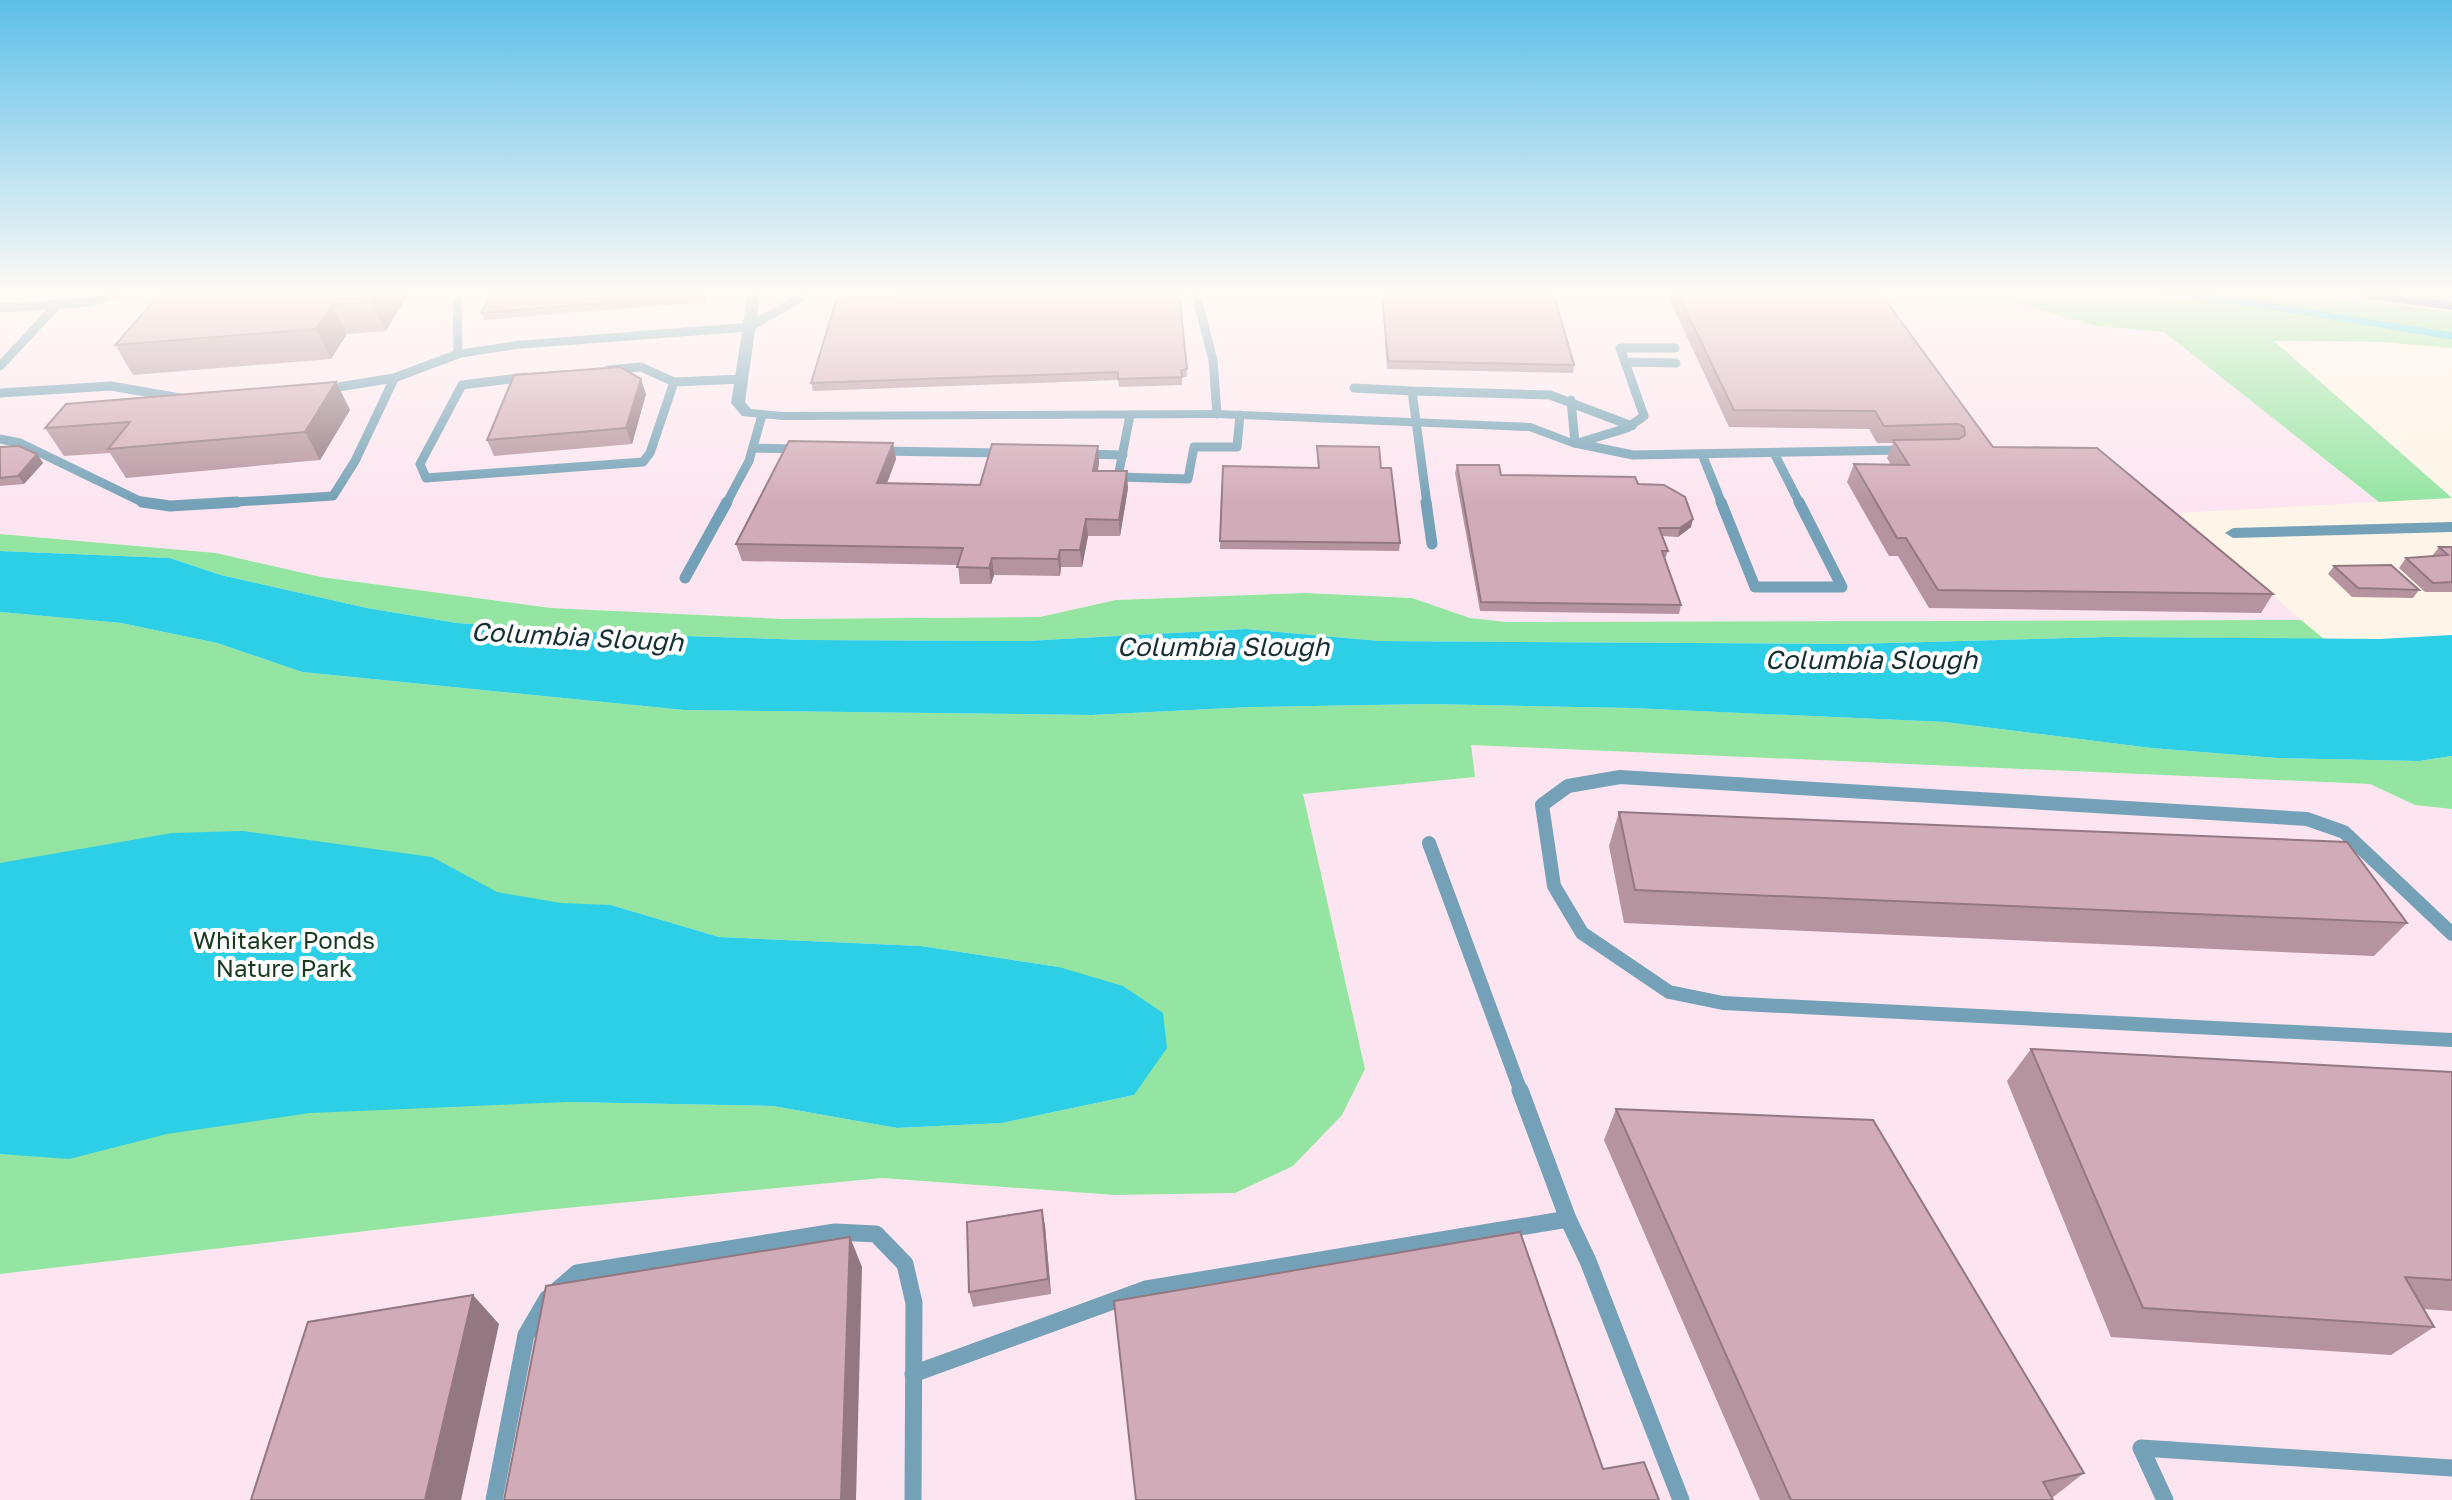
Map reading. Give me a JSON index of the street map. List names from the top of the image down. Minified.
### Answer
{"water":["Columbia Slough"],"parks":["Whitaker Ponds Nature Park"]}
